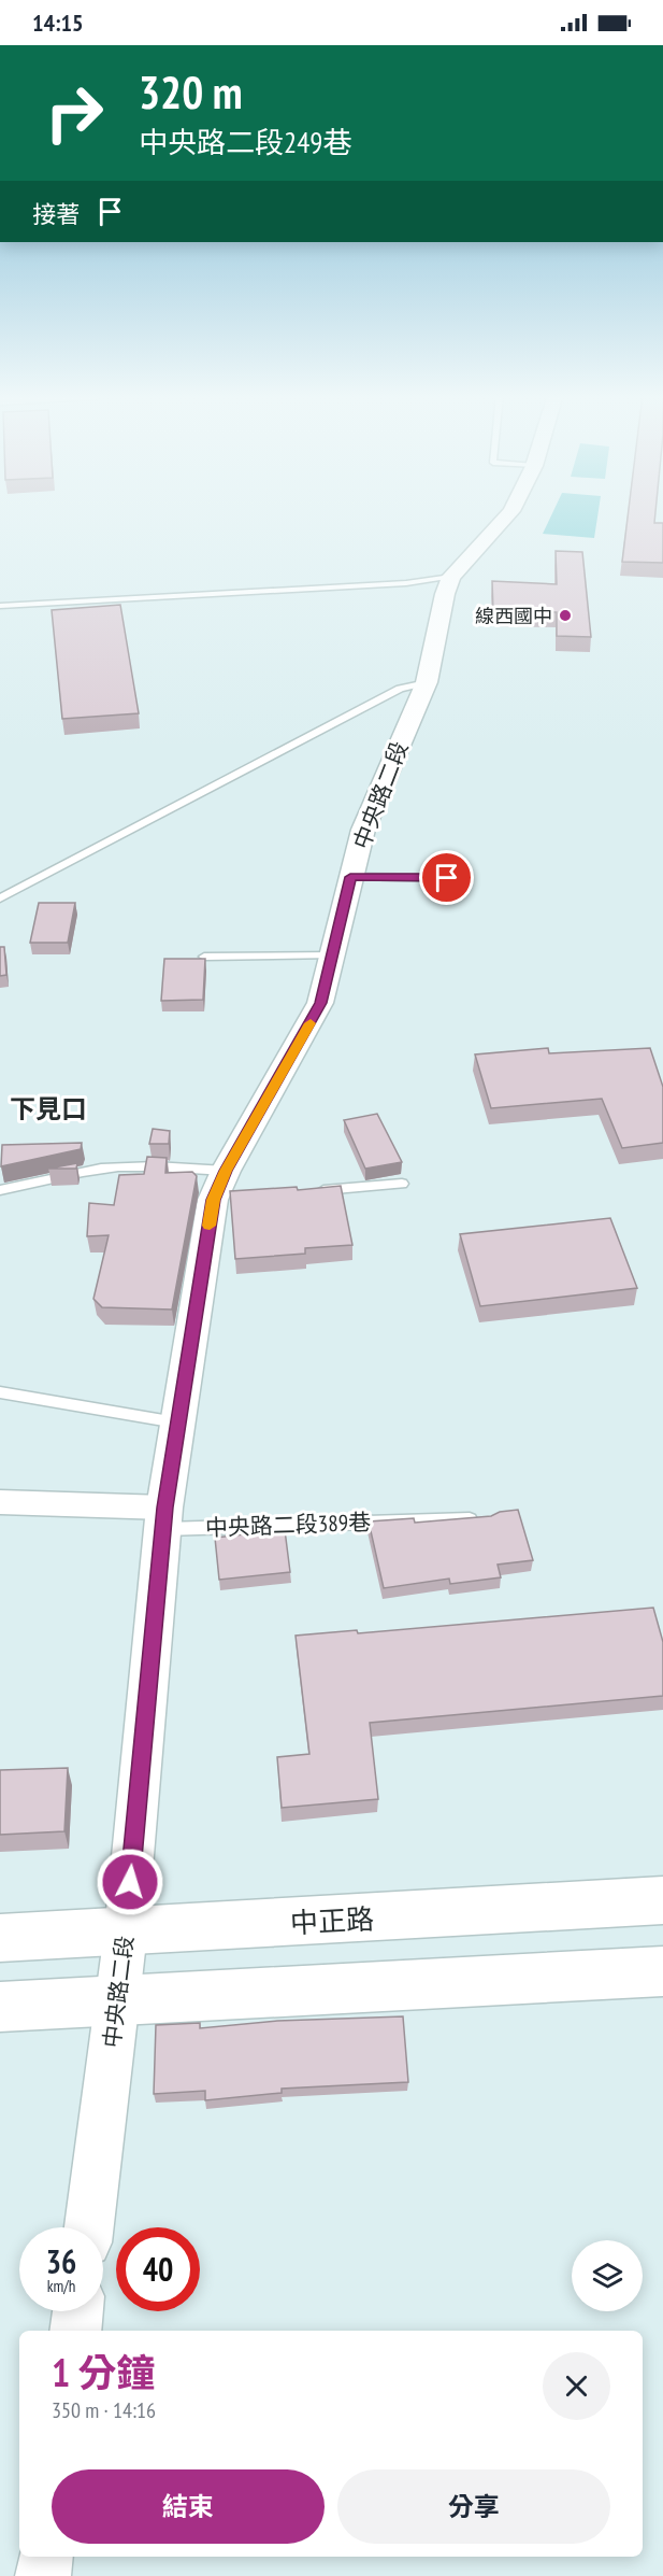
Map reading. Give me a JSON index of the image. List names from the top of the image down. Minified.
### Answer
{"streets":{"main road":["中正路"],"street":["中央路二段"],"lane":["中央路二段389巷"]},"crossings":[["中央路二段","中央路二段389巷"],["中央路二段","中正路"]],"districts":["下見口"],"places":["線西國中"],"page":{"status":"14:15","turn":["320 m","中央路二段249巷"],"then":"接著","speed":"36 km/h","limit":"40","heading":["1 分鐘","350 m · 14:16"],"buttons":["結束","分享"]}}
